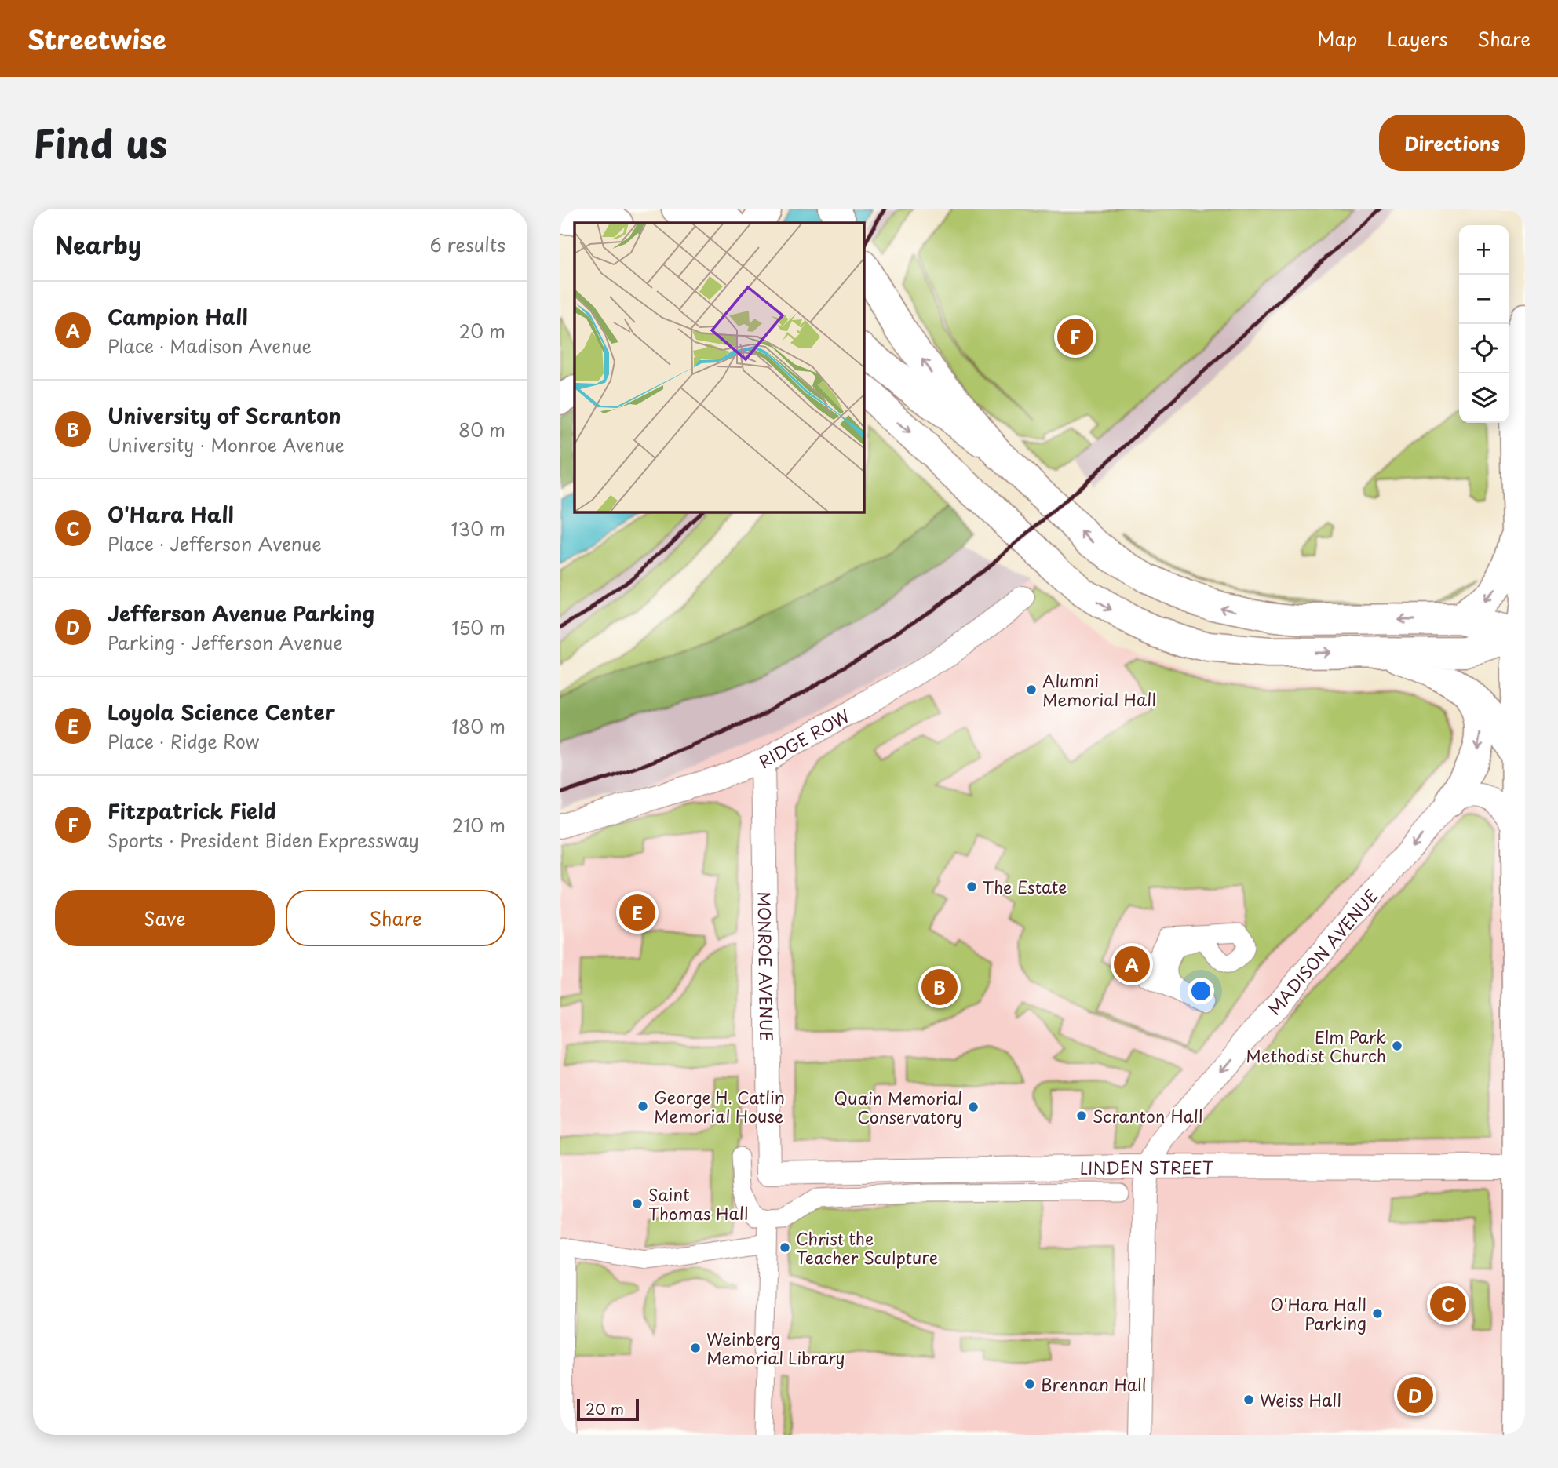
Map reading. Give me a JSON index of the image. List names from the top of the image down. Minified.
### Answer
{"streets":{"street":["RIDGE ROW","MADISON AVENUE","MONROE AVENUE","LINDEN STREET"]},"crossings":[["RIDGE ROW","MONROE AVENUE"],["MADISON AVENUE","LINDEN STREET"],["MONROE AVENUE","LINDEN STREET"]],"one_way":["MADISON AVENUE"],"places":["Alumni Memorial Hall","The Estate","Elm Park Methodist Church","George H. Catlin Memorial House","Quain Memorial Conservatory","Scranton Hall","Saint Thomas Hall","Christ the Teacher Sculpture","O'Hara Hall Parking","Weinberg Memorial Library","Brennan Hall","Weiss Hall"],"scale_bar":"20 m","page":{"header":"Streetwise","nav":["Map","Layers","Share"],"title":"Find us","buttons":["Directions",["Save","Share"]],"heading":["Nearby","6 results"],"map_buttons":["+","−"],"list":[{"mark":"A","name":"Campion Hall","note":"Place · Madison Avenue","value":"20 m"},{"mark":"B","name":"University of Scranton","note":"University · Monroe Avenue","value":"80 m"},{"mark":"C","name":"O'Hara Hall","note":"Place · Jefferson Avenue","value":"130 m"},{"mark":"D","name":"Jefferson Avenue Parking","note":"Parking · Jefferson Avenue","value":"150 m"},{"mark":"E","name":"Loyola Science Center","note":"Place · Ridge Row","value":"180 m"},{"mark":"F","name":"Fitzpatrick Field","note":"Sports · President Biden Expressway","value":"210 m"}],"pins":["F","E","A","B","C","D"],"scale":"20 m"}}
